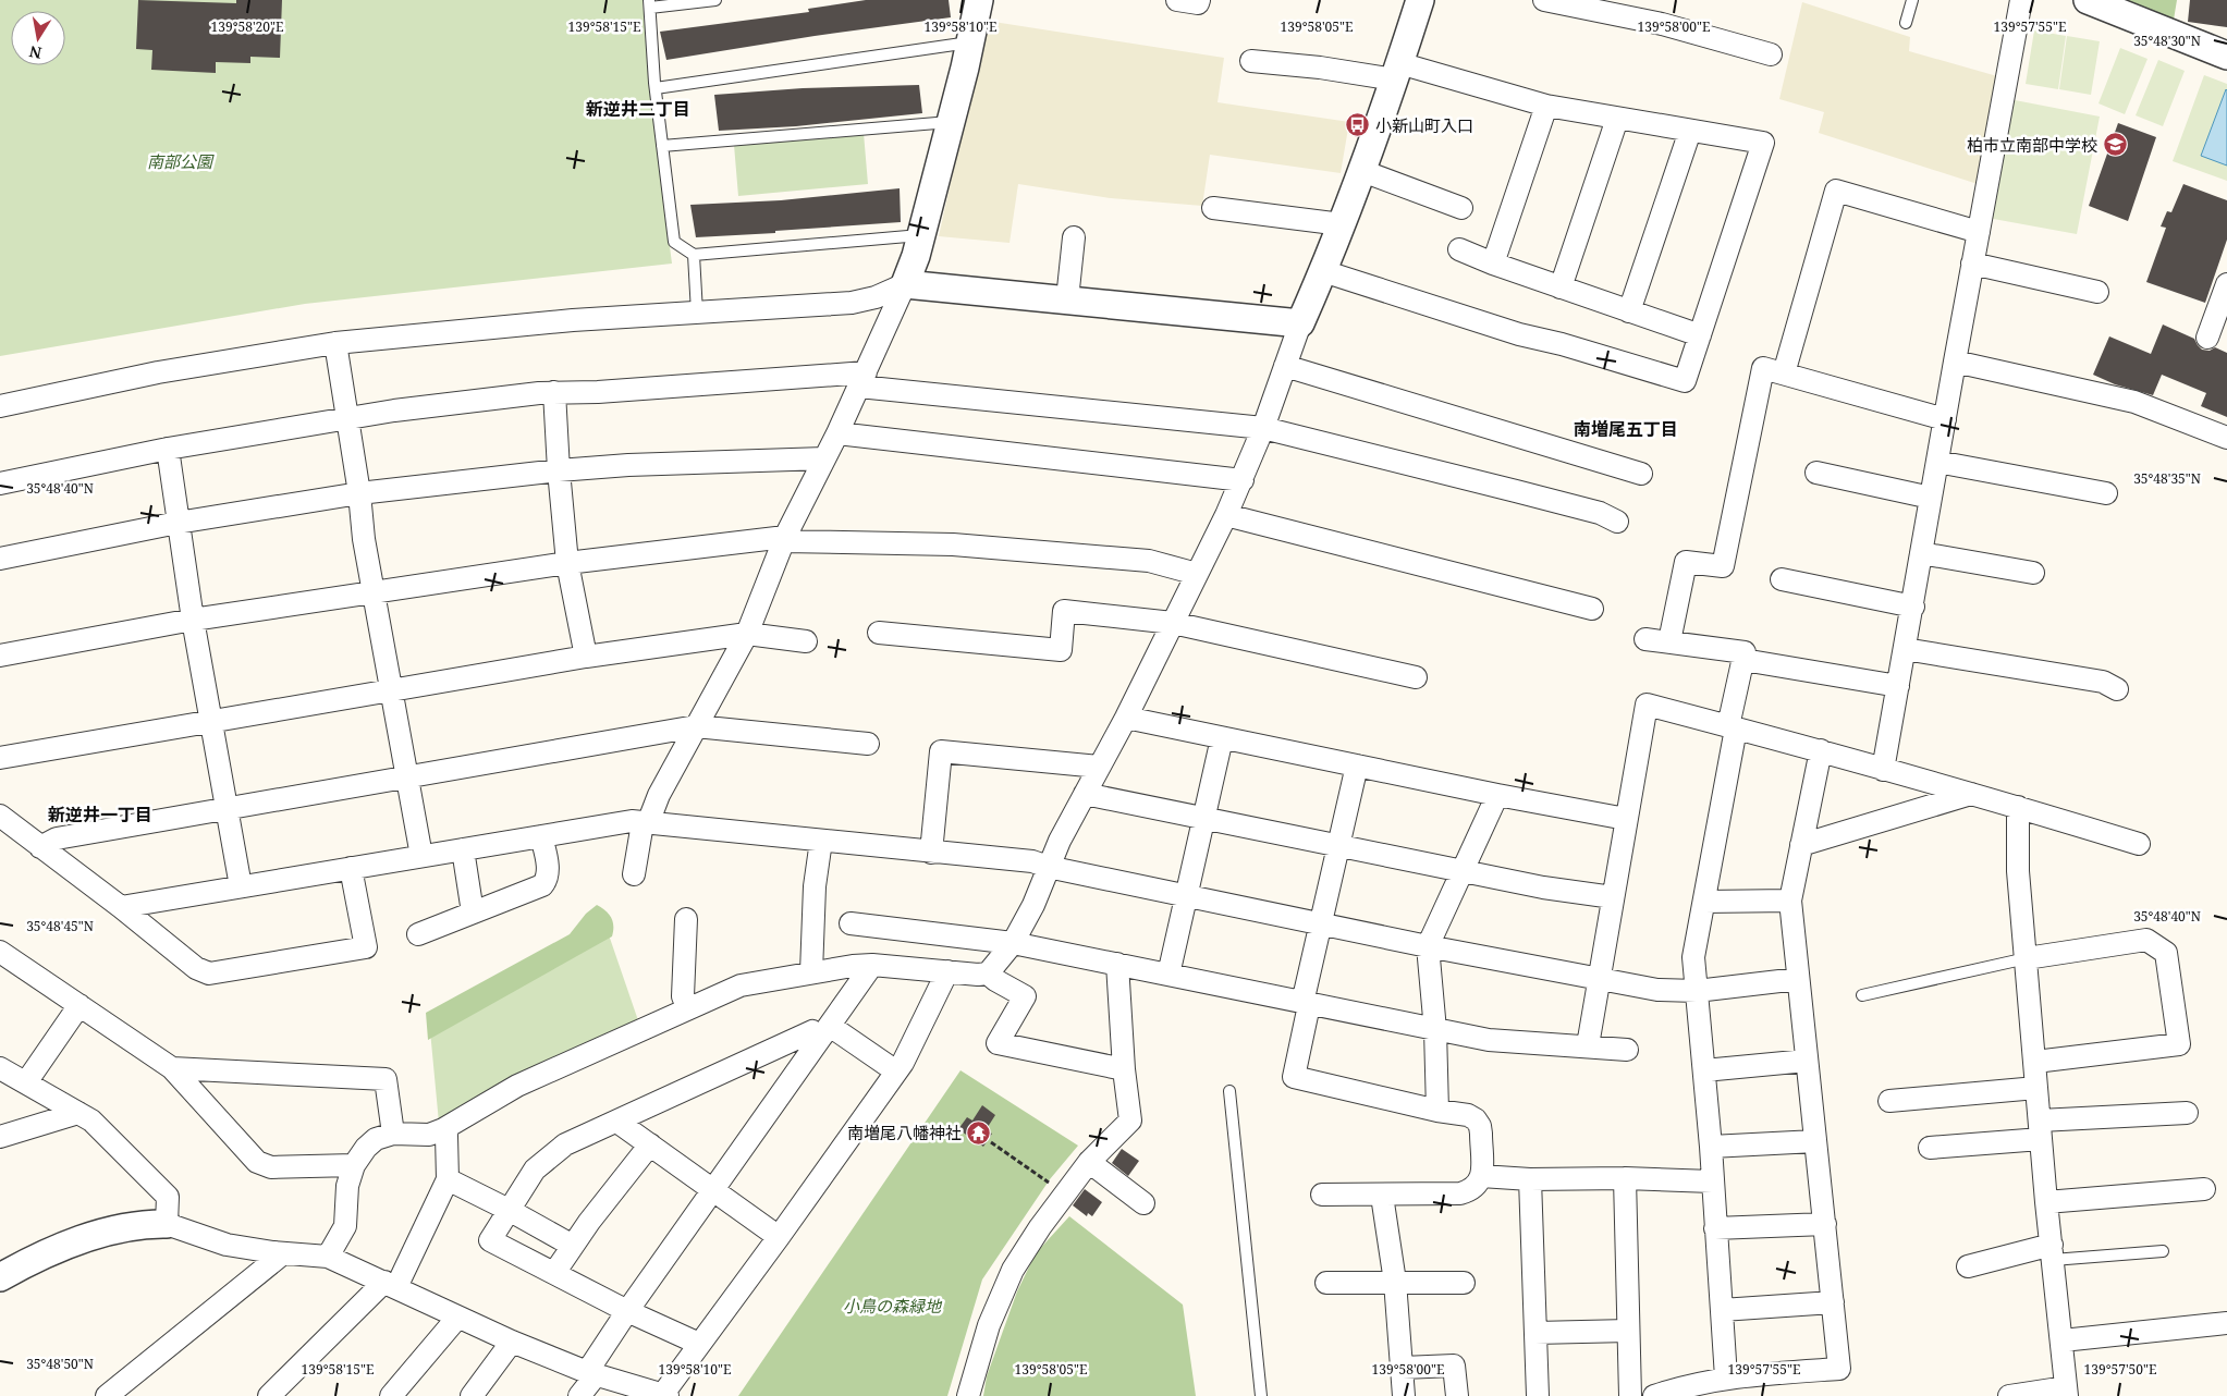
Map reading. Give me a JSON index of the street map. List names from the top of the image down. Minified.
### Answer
{"districts":["新逆井二丁目","南増尾五丁目","新逆井一丁目"],"parks":["南部公園","小鳥の森緑地"],"places":{"bus stop":["小新山町入口"],"school or university":["柏市立南部中学校"],"temple":["南増尾八幡神社"]},"north":"bottom","coordinates":["139°58'20\"E","139°58'15\"E","139°58'10\"E","139°58'05\"E","139°58'00\"E","139°57'55\"E","35°48'30\"N","35°48'35\"N","35°48'40\"N","35°48'45\"N","35°48'50\"N","139°57'50\"E"]}
